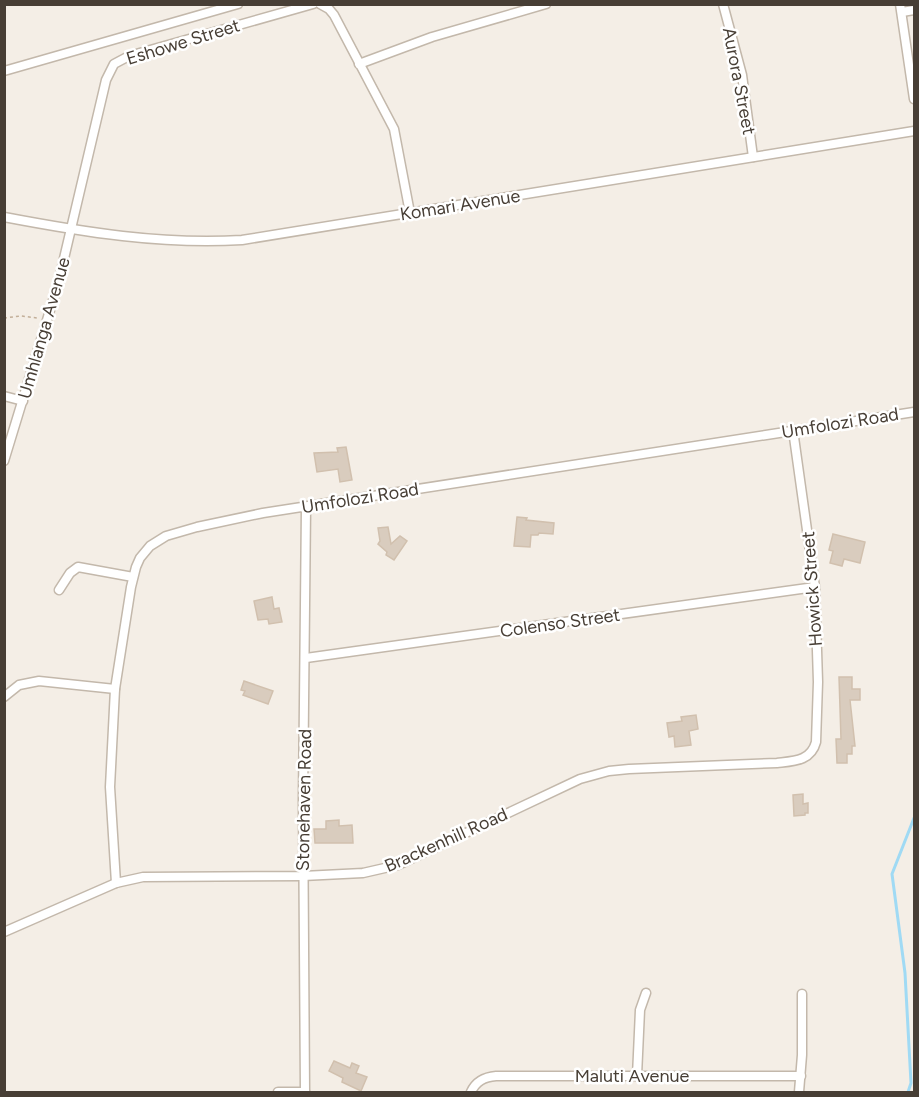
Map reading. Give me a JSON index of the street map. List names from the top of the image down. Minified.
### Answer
{"streets":{"street":["Eshowe Street","Aurora Street","Komari Avenue","Umhlanga Avenue","Umfolozi Road","Howick Street","Colenso Street","Stonehaven Road","Brackenhill Road","Maluti Avenue"]},"crossings":[["Eshowe Street","Komari Avenue"],["Eshowe Street","Umhlanga Avenue"],["Aurora Street","Komari Avenue"],["Komari Avenue","Umhlanga Avenue"],["Umfolozi Road","Howick Street"],["Umfolozi Road","Stonehaven Road"],["Umfolozi Road","Brackenhill Road"],["Howick Street","Colenso Street"],["Howick Street","Brackenhill Road"],["Colenso Street","Stonehaven Road"],["Stonehaven Road","Brackenhill Road"]]}
